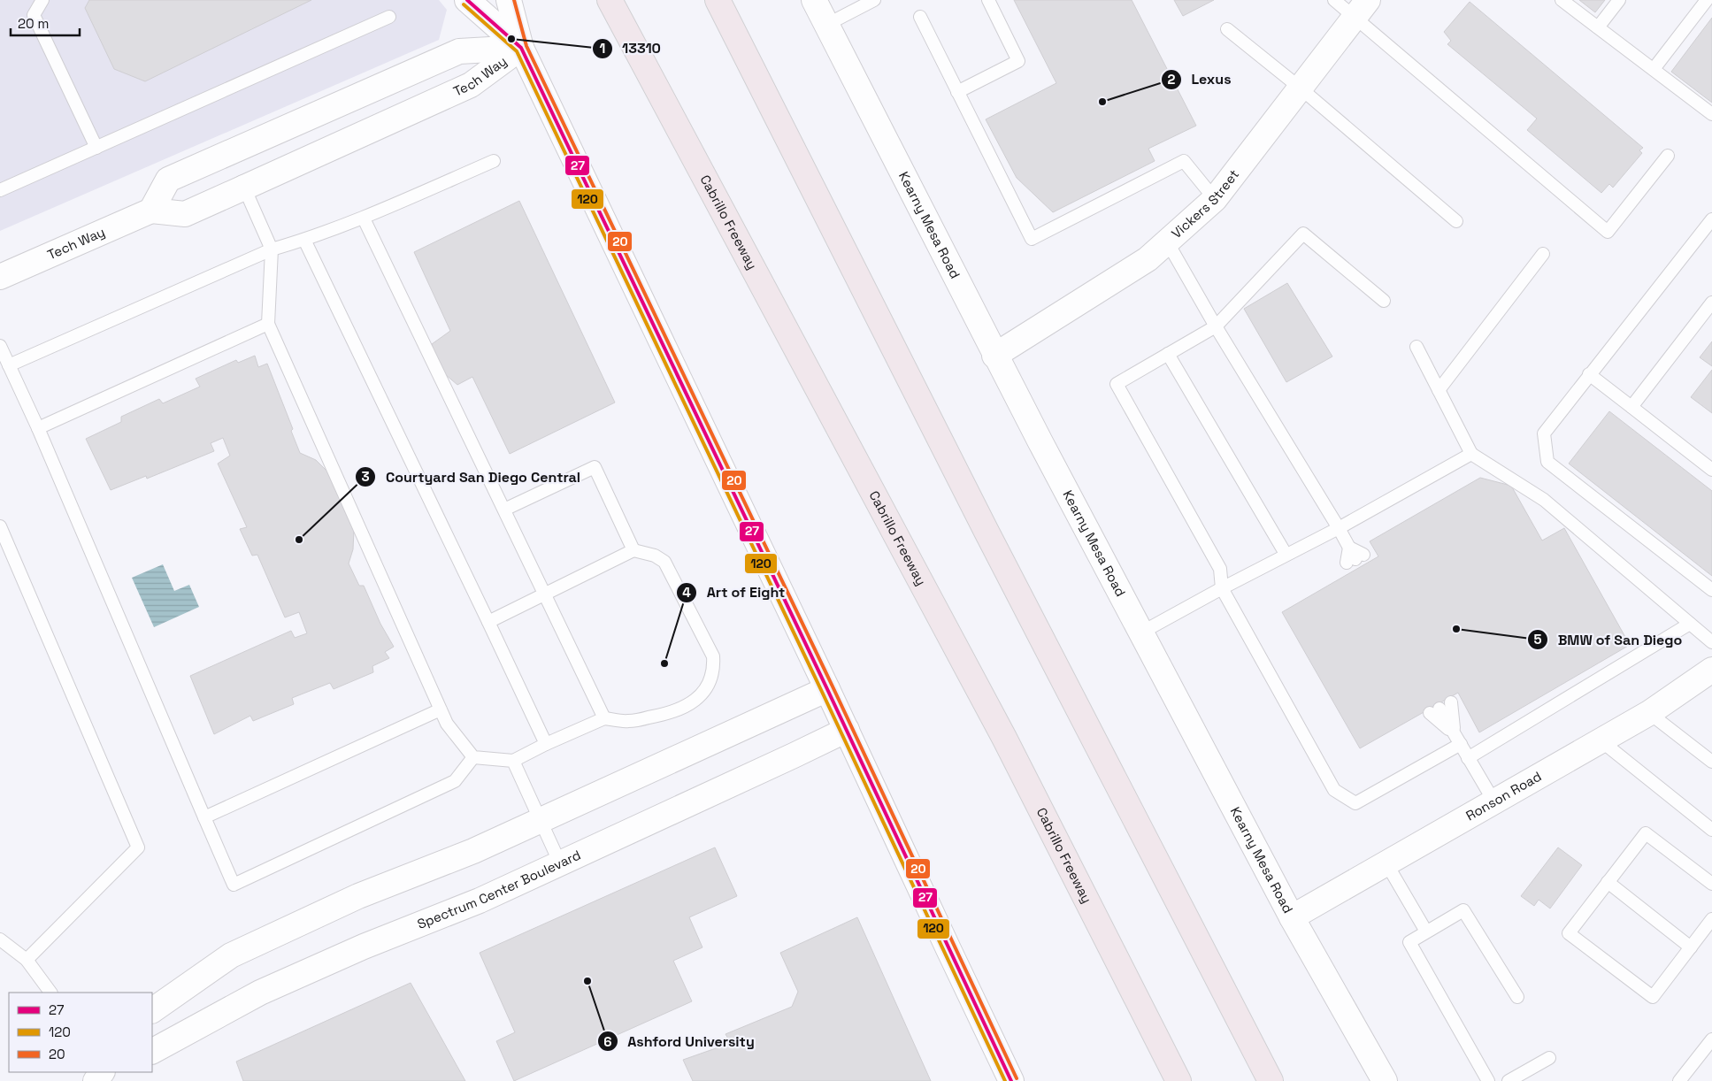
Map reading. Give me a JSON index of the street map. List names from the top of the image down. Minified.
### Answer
{"streets":{"highway":["Cabrillo Freeway"],"street":["Tech Way","Vickers Street","Kearny Mesa Road","Ronson Road","Spectrum Center Boulevard"]},"crossings":[["Vickers Street","Kearny Mesa Road"],["Kearny Mesa Road","Ronson Road"]],"places":["13310","Lexus","Courtyard San Diego Central","BMW of San Diego","Art of Eight","Ashford University"],"lines":["transit line 27","transit line 20","transit line 120"],"legend":["27","120","20"],"scale_bar":"20 m"}
